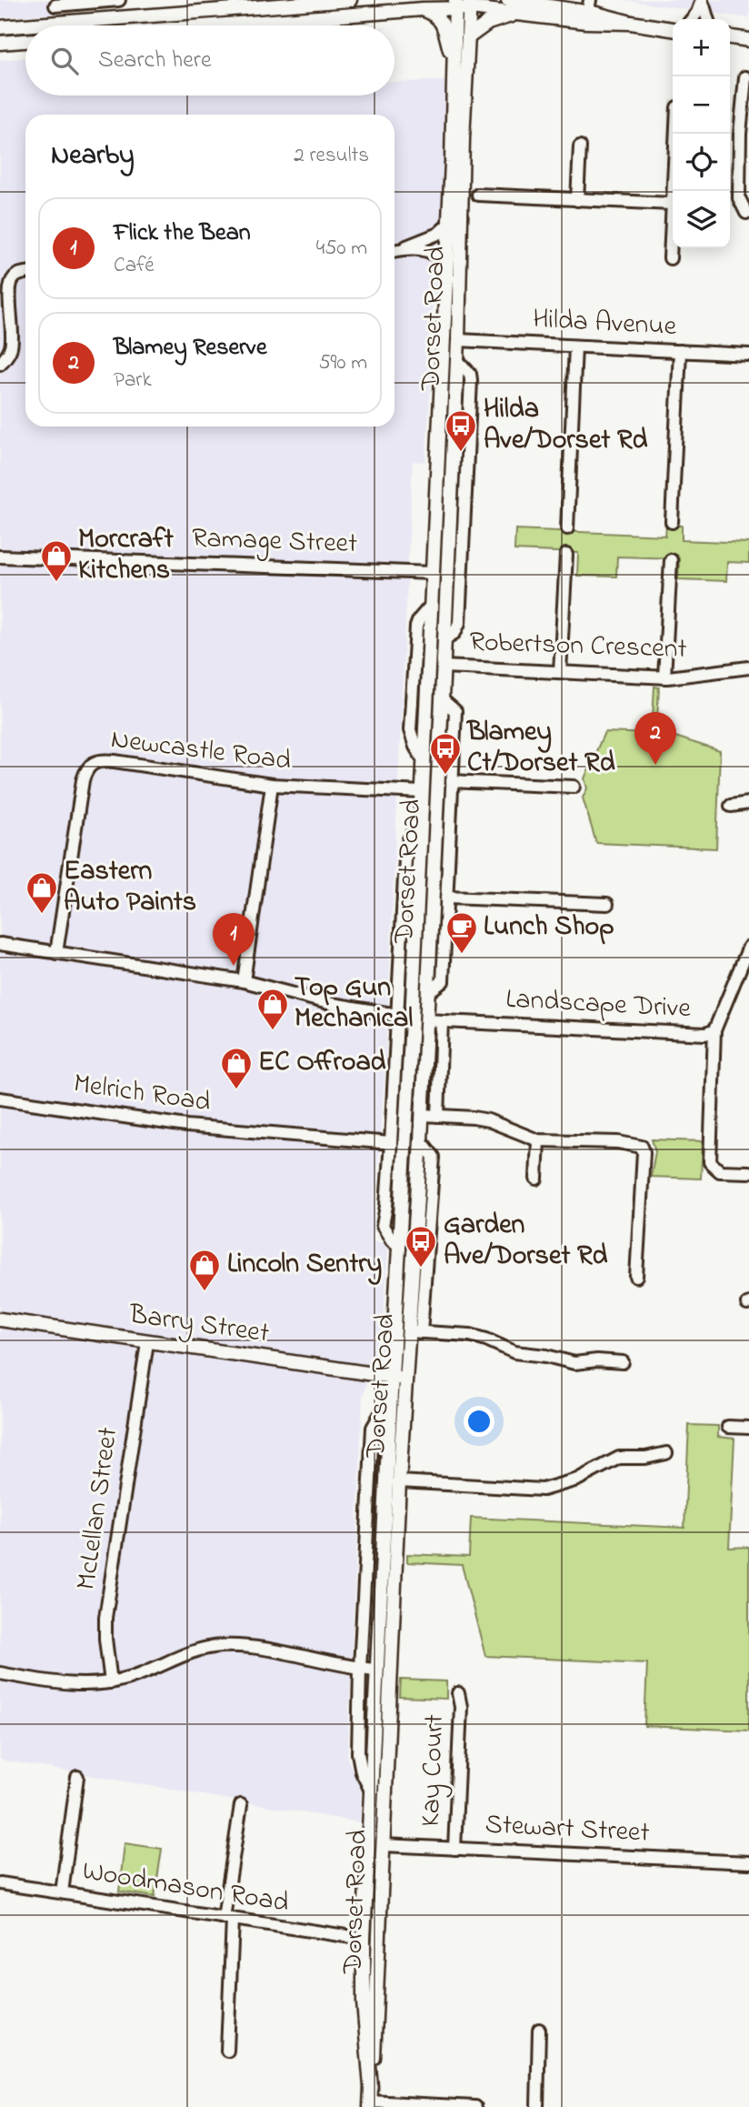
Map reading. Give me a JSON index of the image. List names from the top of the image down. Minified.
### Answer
{"streets":{"main road":["Dorset Road","Barry Street"],"street":["Hilda Avenue","Ramage Street","Robertson Crescent","Newcastle Road","Landscape Drive","Melrich Road","McLellan Street","Kay Court","Stewart Street","Woodmason Road"]},"crossings":[["Dorset Road","Hilda Avenue"],["Dorset Road","Ramage Street"],["Dorset Road","Robertson Crescent"],["Dorset Road","Newcastle Road"],["Dorset Road","Landscape Drive"],["Dorset Road","Barry Street"],["Dorset Road","Stewart Street"],["Dorset Road","Woodmason Road"],["Barry Street","McLellan Street"],["Kay Court","Stewart Street"]],"places":{"bus stop":["Hilda Ave/Dorset Rd","Blamey Ct/Dorset Rd","Garden Ave/Dorset Rd"],"shop":["Morcraft Kitchens","Eastern Auto Paints","Top Gun Mechanical","EC Offroad","Lincoln Sentry"],"cafe":["Lunch Shop"]},"page":{"map_buttons":["+","−"],"search":"Search here","heading":["Nearby","2 results"],"list":[{"mark":"1","name":"Flick the Bean","note":"Café","value":"450 m"},{"mark":"2","name":"Blamey Reserve","note":"Park","value":"590 m"}],"pins":["2","1"]}}
